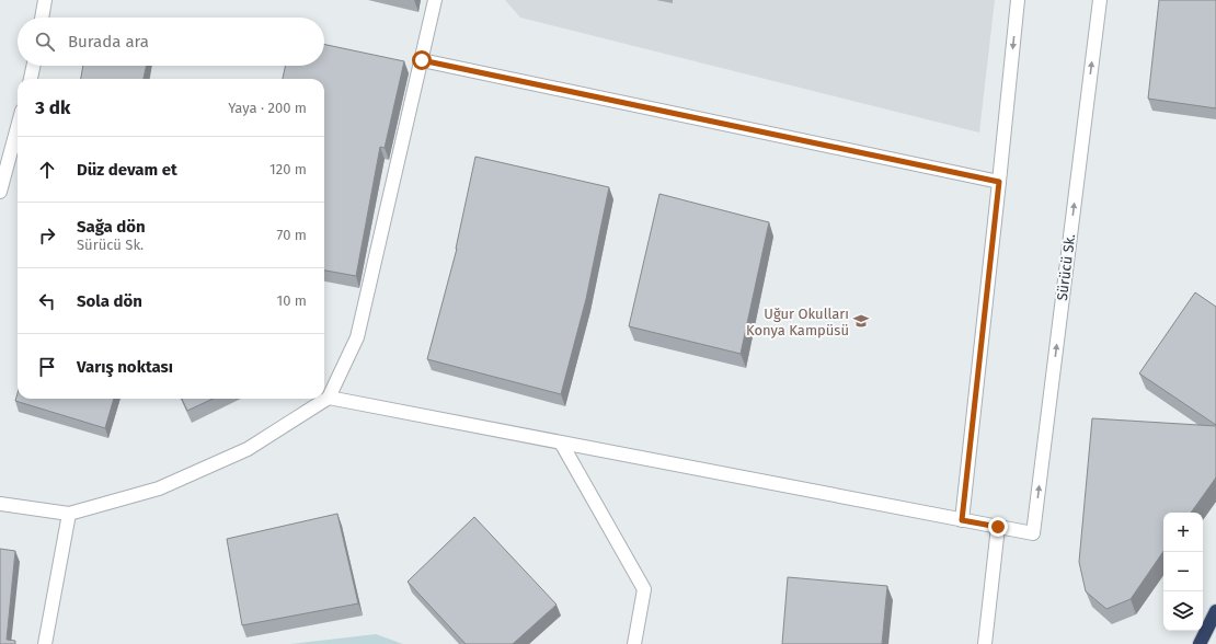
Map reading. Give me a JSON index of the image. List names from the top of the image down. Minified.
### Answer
{"streets":{"street":["Sürücü Sk."]},"places":{"school or university":["Uğur Okulları Konya Kampüsü"]},"page":{"search":"Burada ara","heading":["3 dk","Yaya · 200 m"],"list":[["Düz devam et","120 m"],["Sağa dön","Sürücü Sk.","70 m"],["Sola dön","10 m"],"Varış noktası"],"map_buttons":["+","−"]}}
